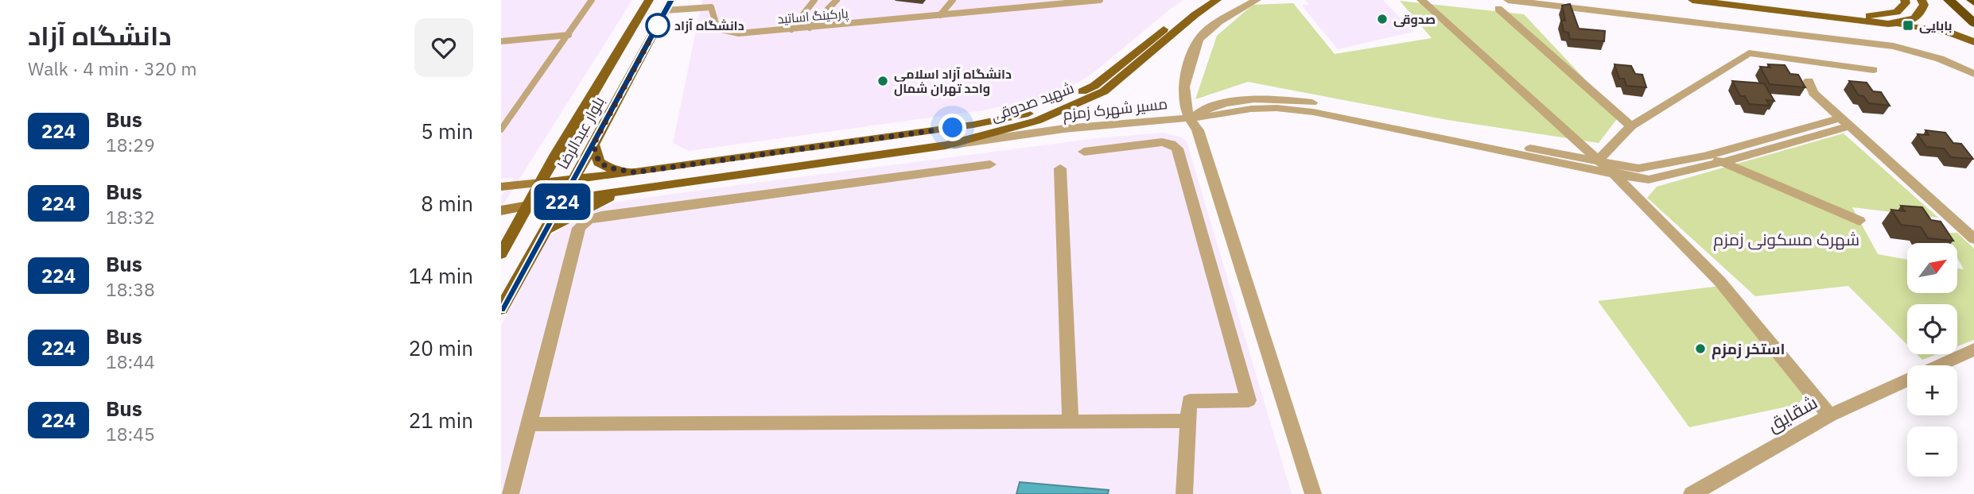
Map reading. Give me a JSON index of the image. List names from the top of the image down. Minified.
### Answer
{"streets":{"main road":["شهید صدوقی","بلوار عبدالرضا"],"street":["مسیر شهرک زمزم","شقایق"],"lane":["پارکینگ اساتید"]},"crossings":[["شهید صدوقی","مسیر شهرک زمزم"],["شهید صدوقی","بلوار عبدالرضا"]],"districts":["شهرک مسکونی زمزم"],"places":{"other":["صدوقی","دانشگاه آزاد","دانشگاه آزاد اسلامی واحد تهران شمال","استخر زمزم"],"transit":["بابایی"]},"lines":["bus line 224"],"north":"top right","page":{"heading":["دانشگاه آزاد","Walk · 4 min · 320 m"],"on_map":"224","list":[{"mark":"224","name":"Bus","note":"18:29","value":"5 min"},{"mark":"224","name":"Bus","note":"18:32","value":"8 min"},{"mark":"224","name":"Bus","note":"18:38","value":"14 min"},{"mark":"224","name":"Bus","note":"18:44","value":"20 min"},{"mark":"224","name":"Bus","note":"18:45","value":"21 min"}],"map_buttons":["+","−"]}}
